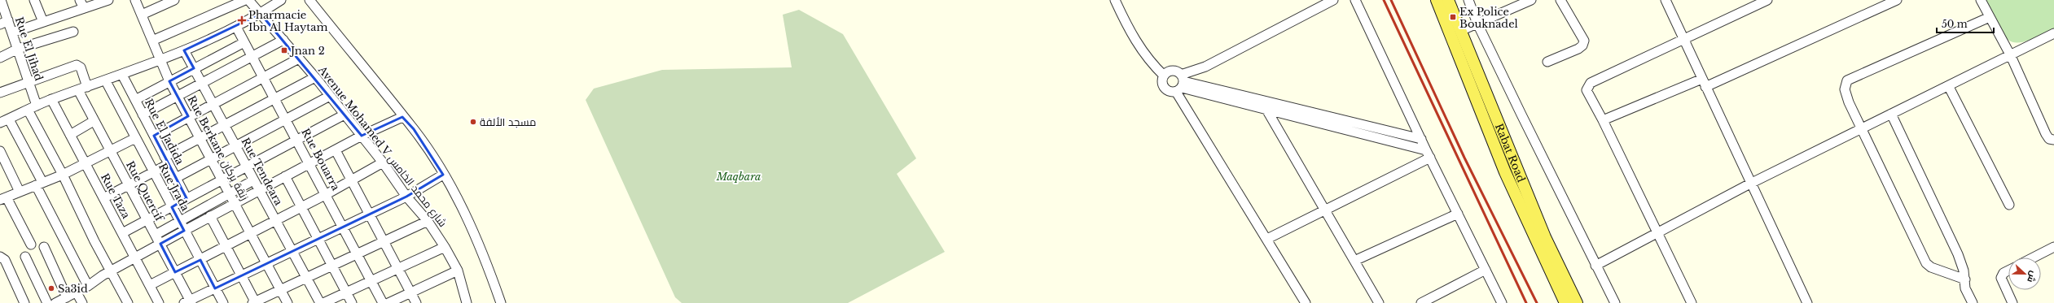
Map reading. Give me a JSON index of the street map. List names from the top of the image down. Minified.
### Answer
{"streets":{"main road":["Rabat Road"],"street":["Rue El Jihad","Rue El Jadida","Avenue Mohamed V شارع محمد الخامس","Rue Berkane زنقة بركان","Rue Bouarra","Rue Tendeara","Rue Jrada","Rue Quercif","Rue Taza"]},"crossings":[["Rue El Jihad","Rue Quercif"]],"parks":["Maqbara"],"places":{"transit":["Ex Police Bouknadel","Jnan 2"],"health":["Pharmacie Ibn Al Haytam"],"other":["مسجد الألفة","Sa3id"]},"scale_bar":"50 m","north":"right"}
